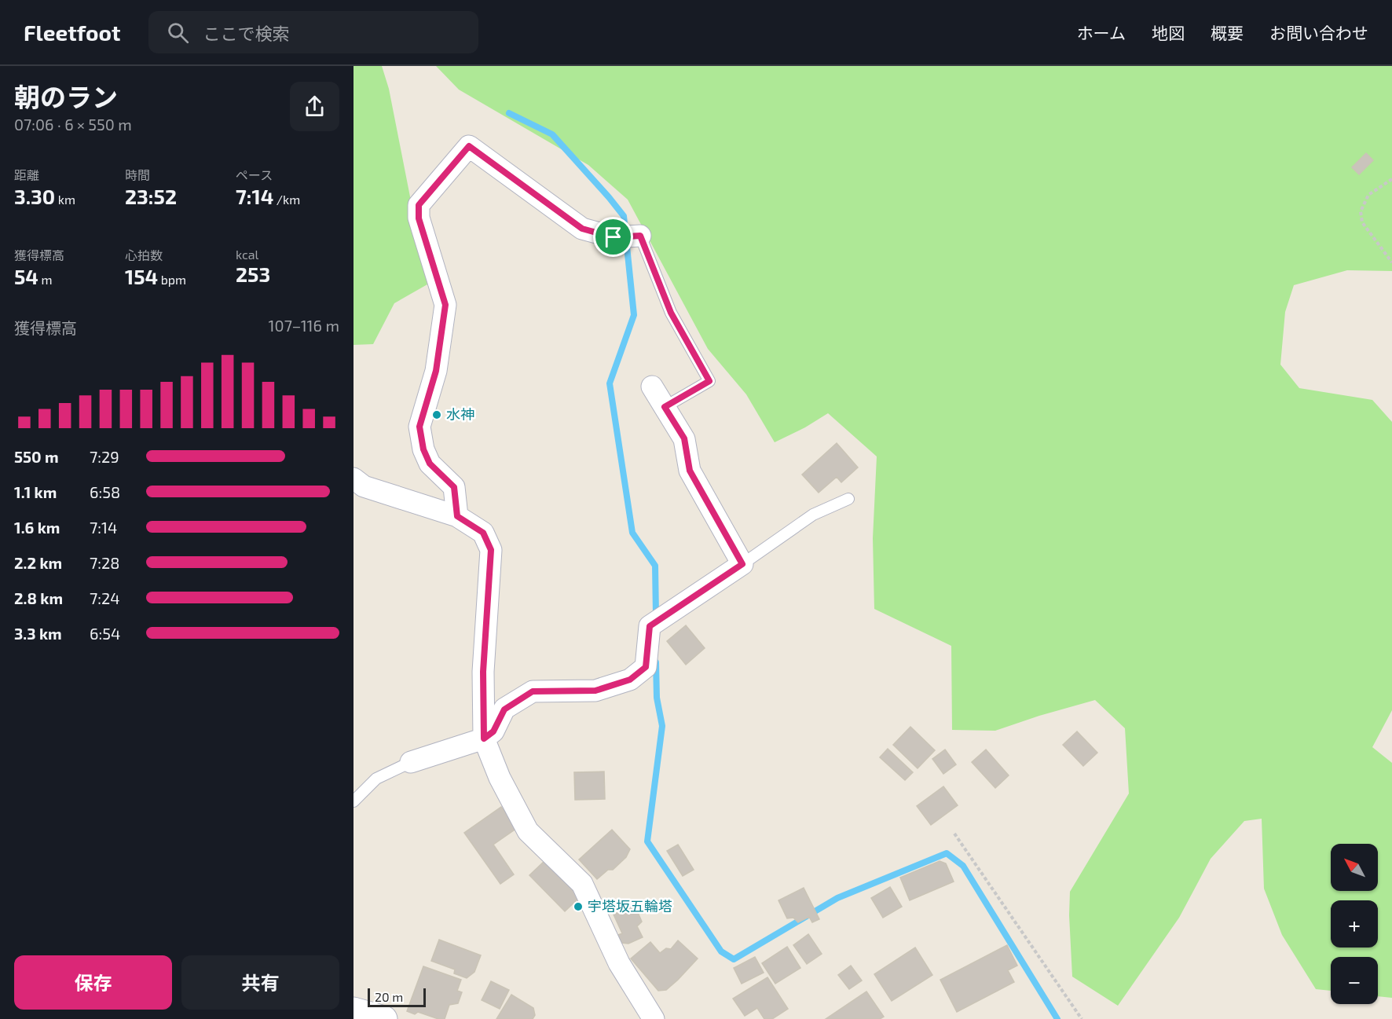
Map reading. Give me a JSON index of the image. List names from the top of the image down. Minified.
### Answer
{"places":["水神","宇塔坂五輪塔"],"scale_bar":"20 m","north":"top left","page":{"header":"Fleetfoot","search":"ここで検索","nav":["ホーム","地図","概要","お問い合わせ"],"heading":["朝のラン","07:06 · 6 × 550 m"],"stats":[["距離","3.30 km"],["時間","23:52"],["ペース","7:14 /km"],["獲得標高","54 m"],["心拍数","154 bpm"],["kcal","253"]],"chart":["獲得標高","107–116 m"],"list":[{"name":"550 m","note":"7:29"},{"name":"1.1 km","note":"6:58"},{"name":"1.6 km","note":"7:14"},{"name":"2.2 km","note":"7:28"},{"name":"2.8 km","note":"7:24"},{"name":"3.3 km","note":"6:54"}],"map_buttons":["+","−"],"buttons":["保存","共有"],"scale":"20 m"}}
